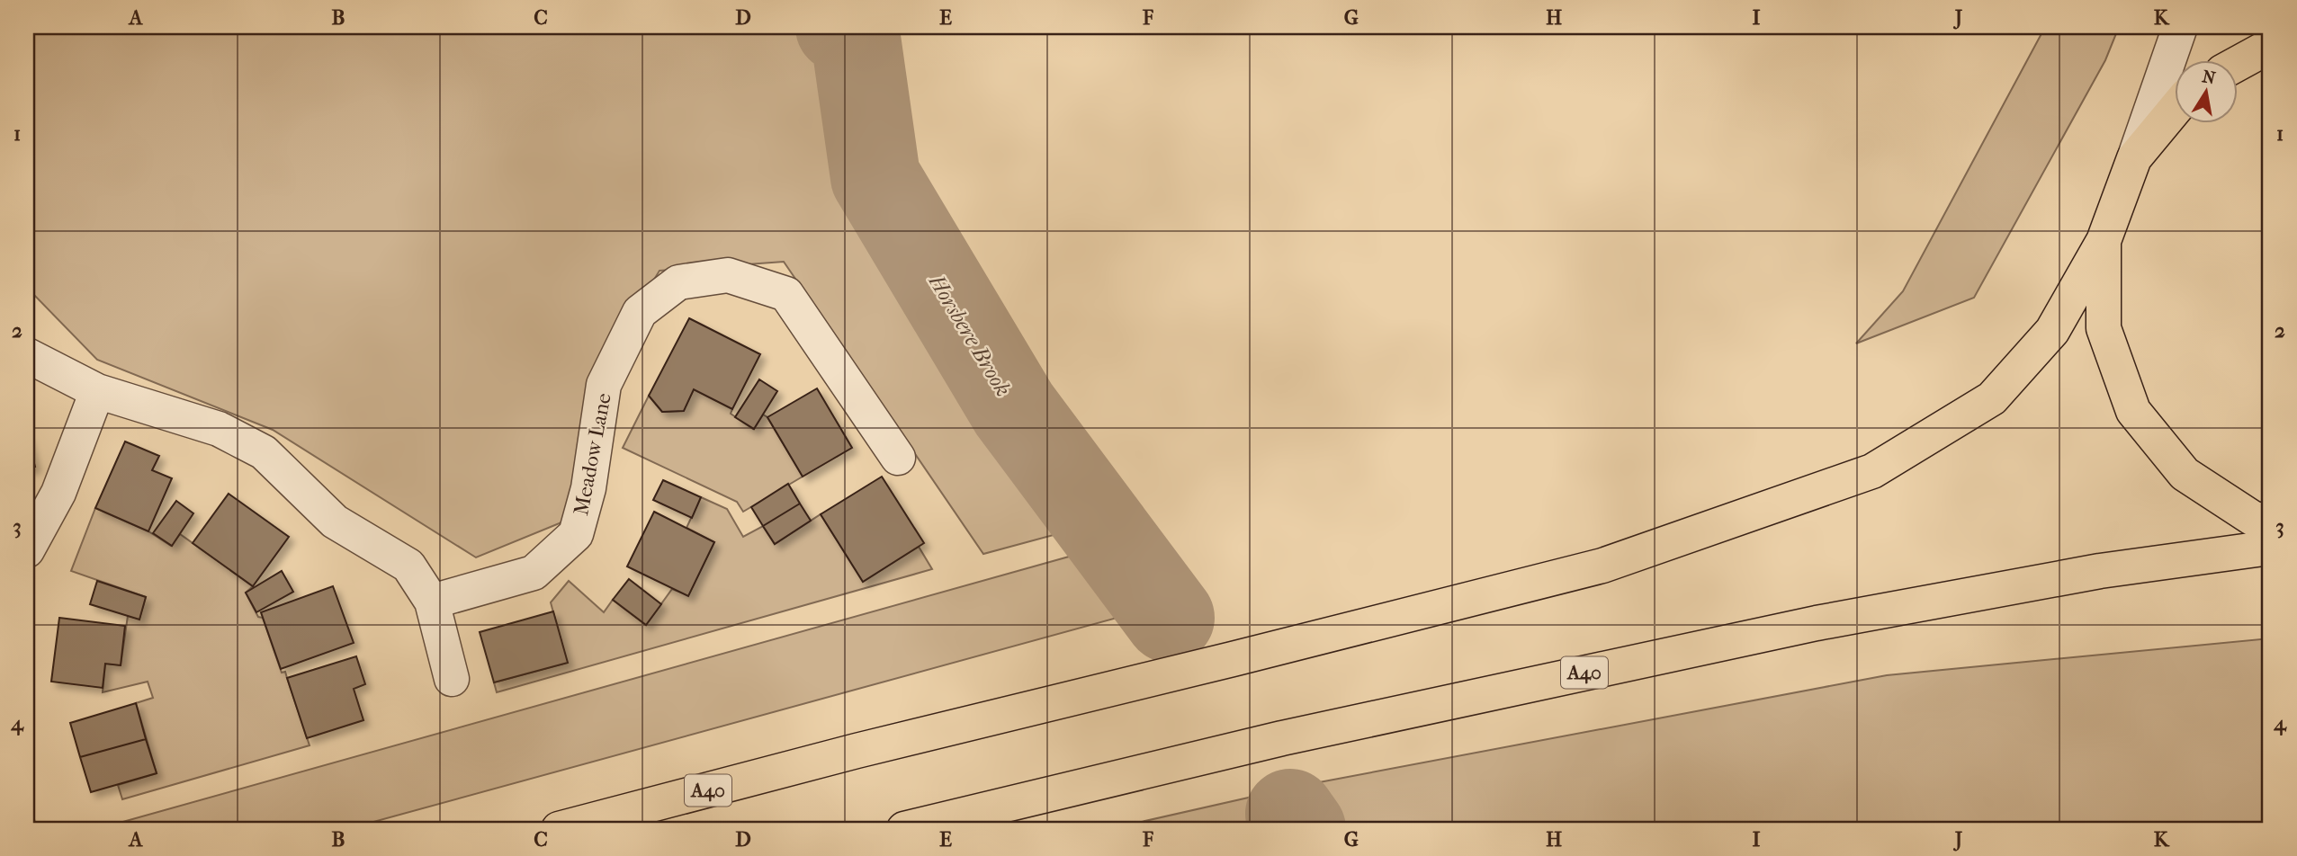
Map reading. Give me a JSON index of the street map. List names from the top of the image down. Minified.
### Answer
{"streets":{"highway":["A40"],"street":["Meadow Lane"]},"water":["Horsbere Brook"],"north":"top","grid":{"columns":["A","B","C","D","E","F","G","H","I","J","K"],"rows":["1","2","3","4"]}}
